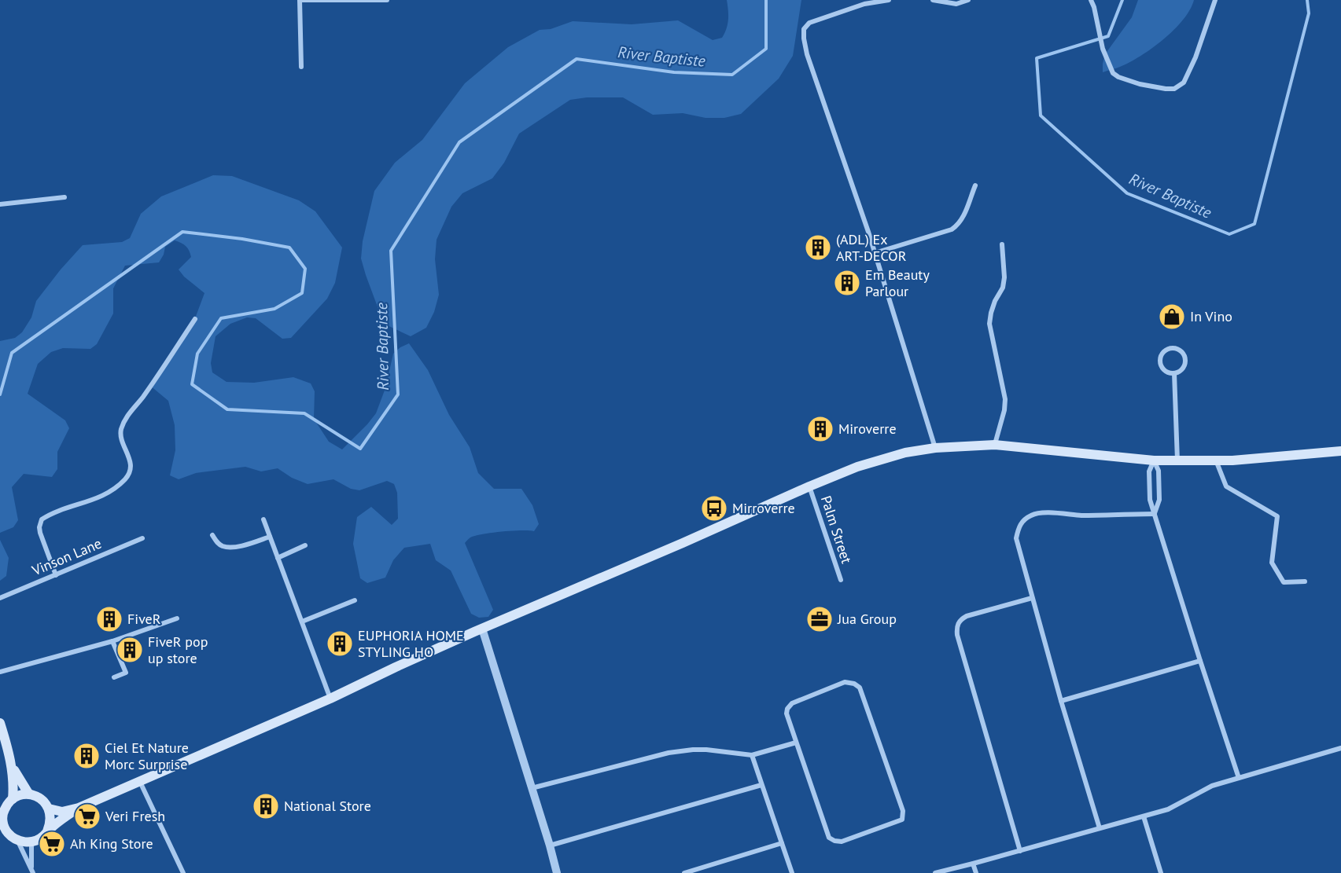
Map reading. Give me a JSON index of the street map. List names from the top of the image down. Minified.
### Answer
{"streets":{"street":["Palm Street","Vinson Lane"]},"water":["River Baptiste"],"places":{"building":["(ADL) Ex ART-DECOR","Em Beauty Parlour","Miroverre","FiveR","EUPHORIA HOME STYLING HO","FiveR pop up store","Ciel Et Nature Morc Surprise","National Store"],"shop":["In Vino"],"bus stop":["Mirroverre"],"office":["Jua Group"],"supermarket":["Veri Fresh","Ah King Store"]}}
